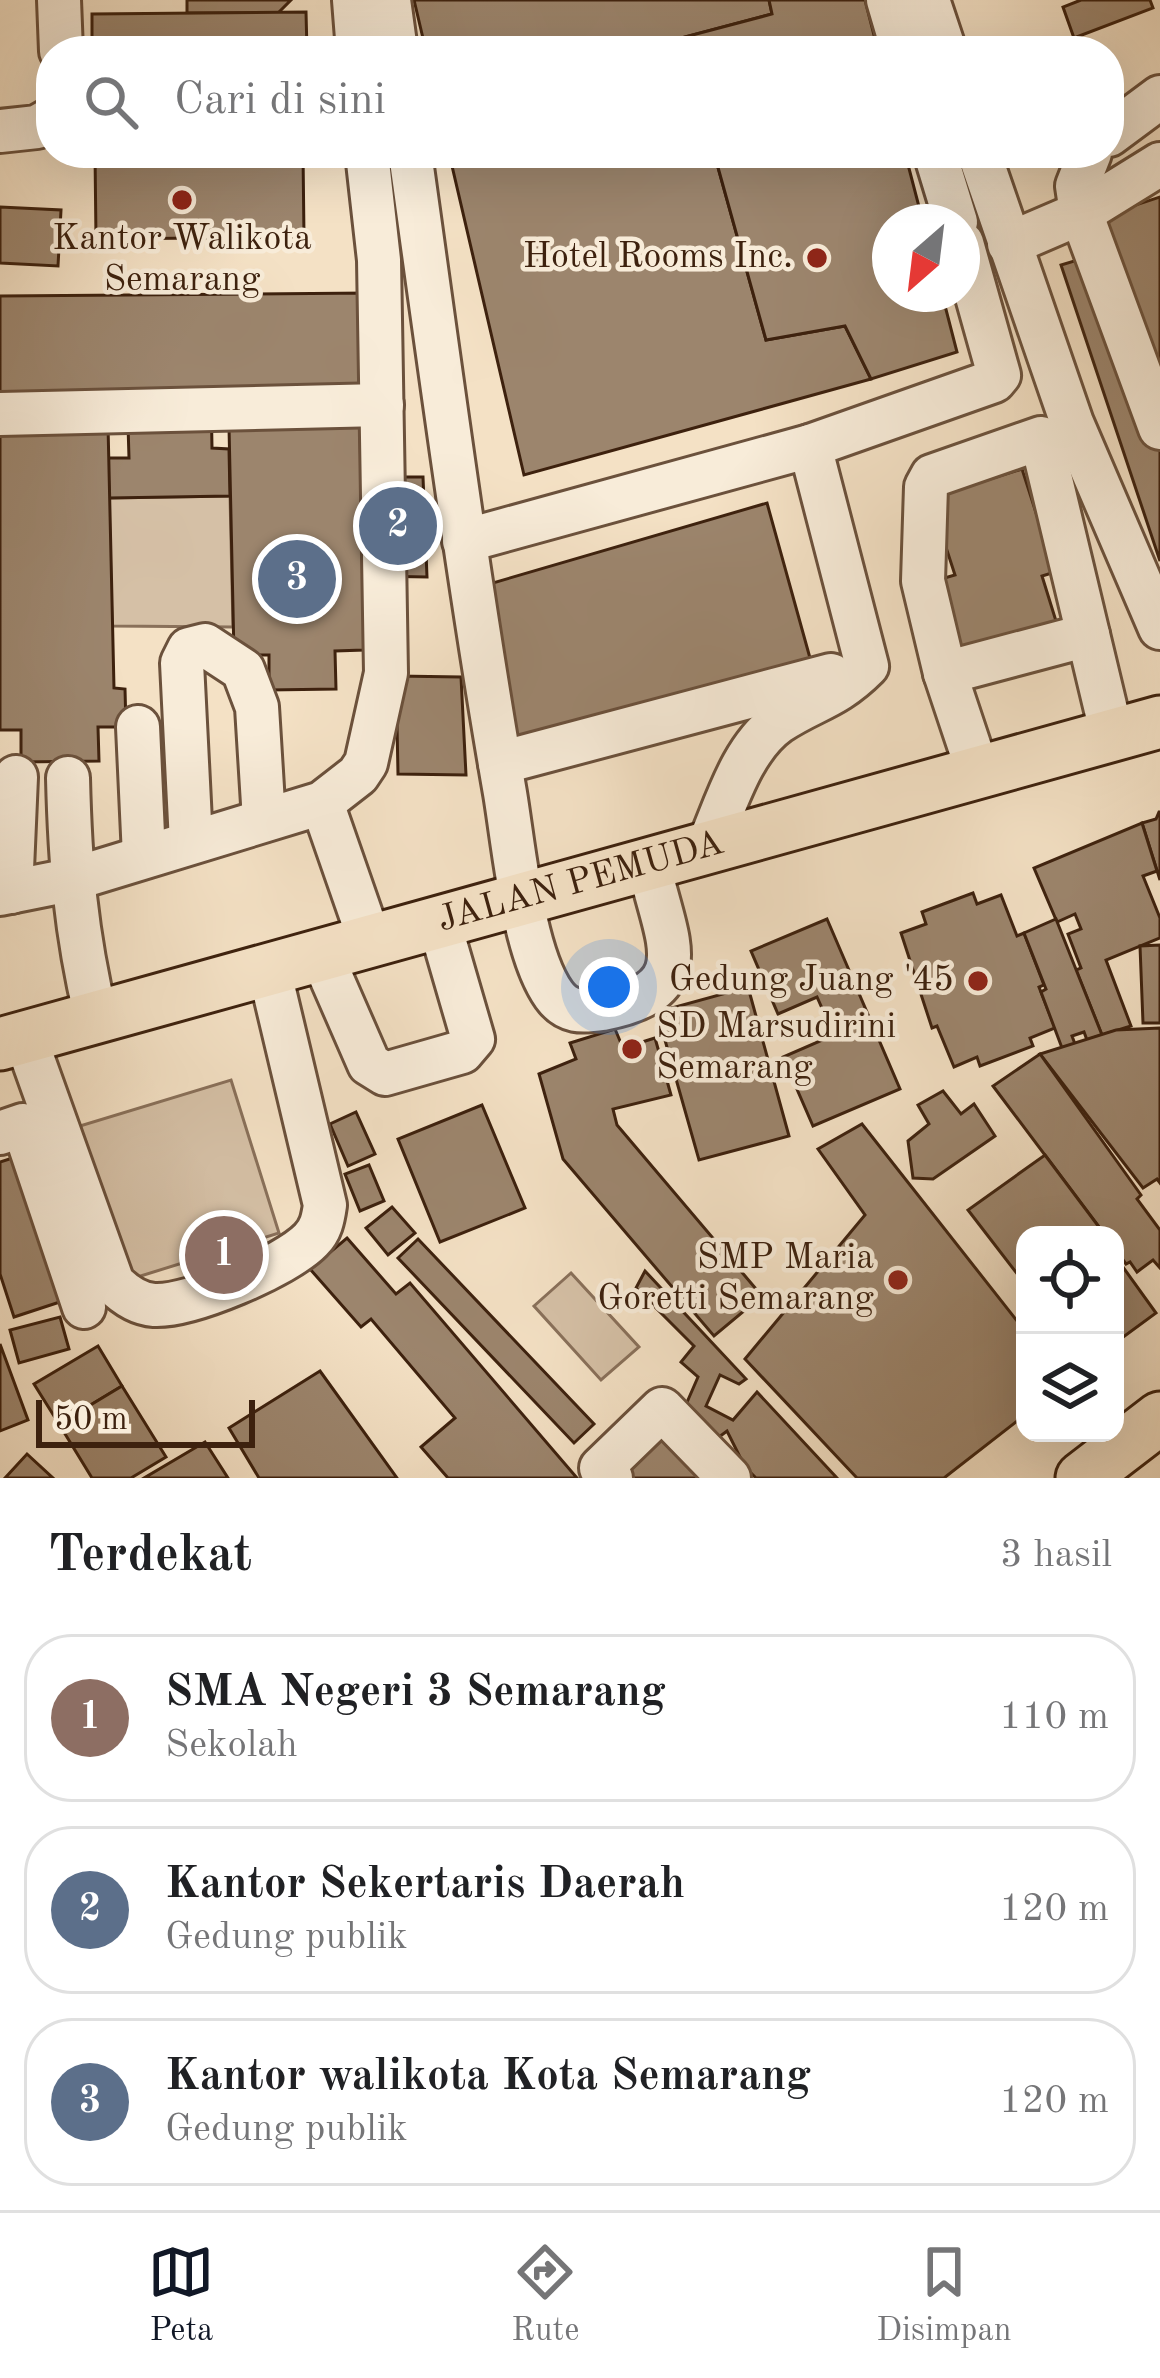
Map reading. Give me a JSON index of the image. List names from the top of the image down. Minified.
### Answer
{"streets":{"main road":["JALAN PEMUDA"]},"places":["Kantor Walikota Semarang","Hotel Rooms Inc.","Gedung Juang '45","SD Marsudirini Semarang","SMP Maria Goretti Semarang"],"scale_bar":"50 m","north":"bottom left","page":{"search":"Cari di sini","pins":["2","3","1"],"scale":"50 m","heading":["Terdekat","3 hasil"],"list":[{"mark":"1","name":"SMA Negeri 3 Semarang","note":"Sekolah","value":"110 m"},{"mark":"2","name":"Kantor Sekertaris Daerah","note":"Gedung publik","value":"120 m"},{"mark":"3","name":"Kantor walikota Kota Semarang","note":"Gedung publik","value":"120 m"}],"nav":["Peta","Rute","Disimpan"]}}
